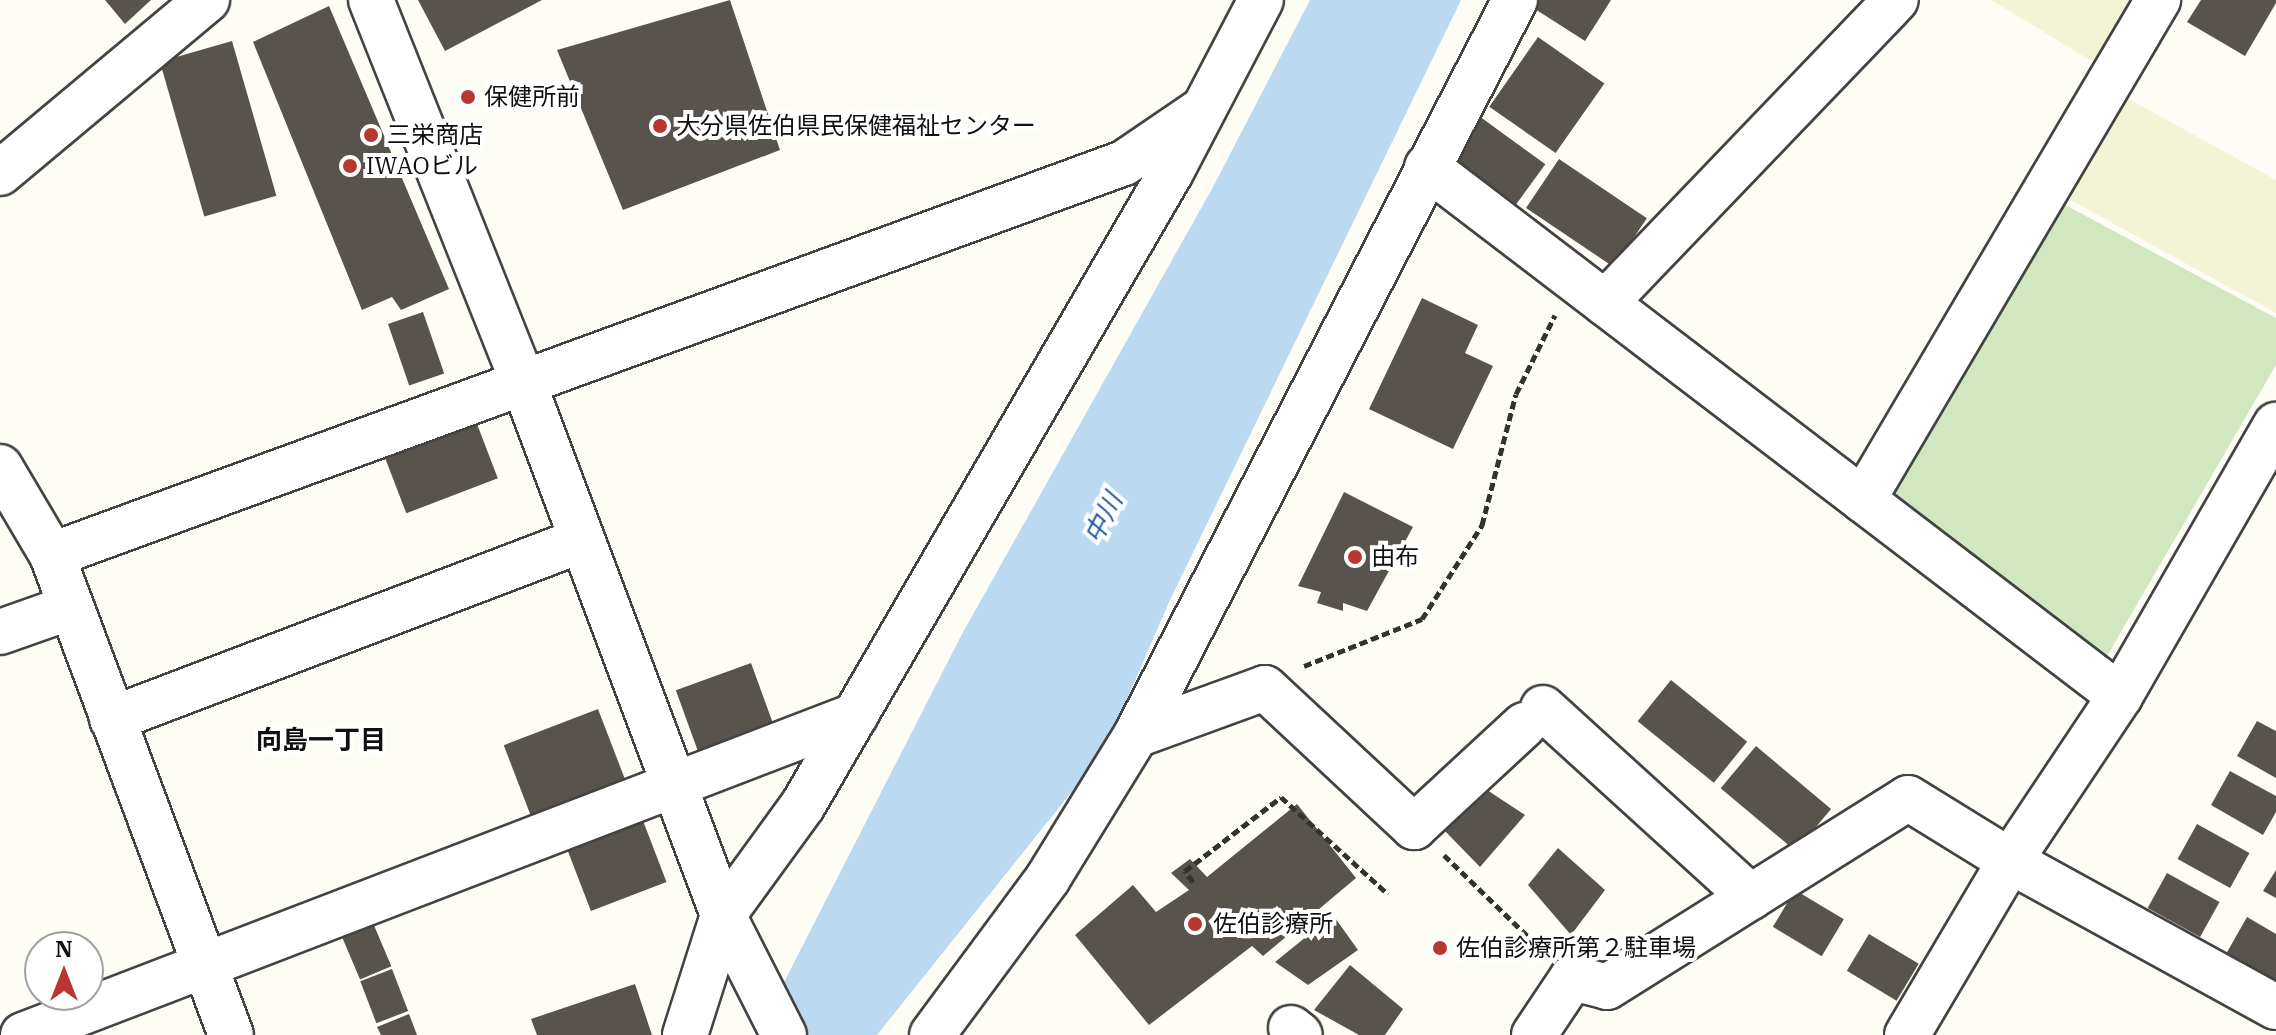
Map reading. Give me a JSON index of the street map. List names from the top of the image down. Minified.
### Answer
{"districts":["向島一丁目"],"water":["中川"],"places":["保健所前","大分県佐伯県民保健福祉センター","三栄商店","IWAOビル","由布","佐伯診療所","佐伯診療所第２駐車場"],"north":"top"}
